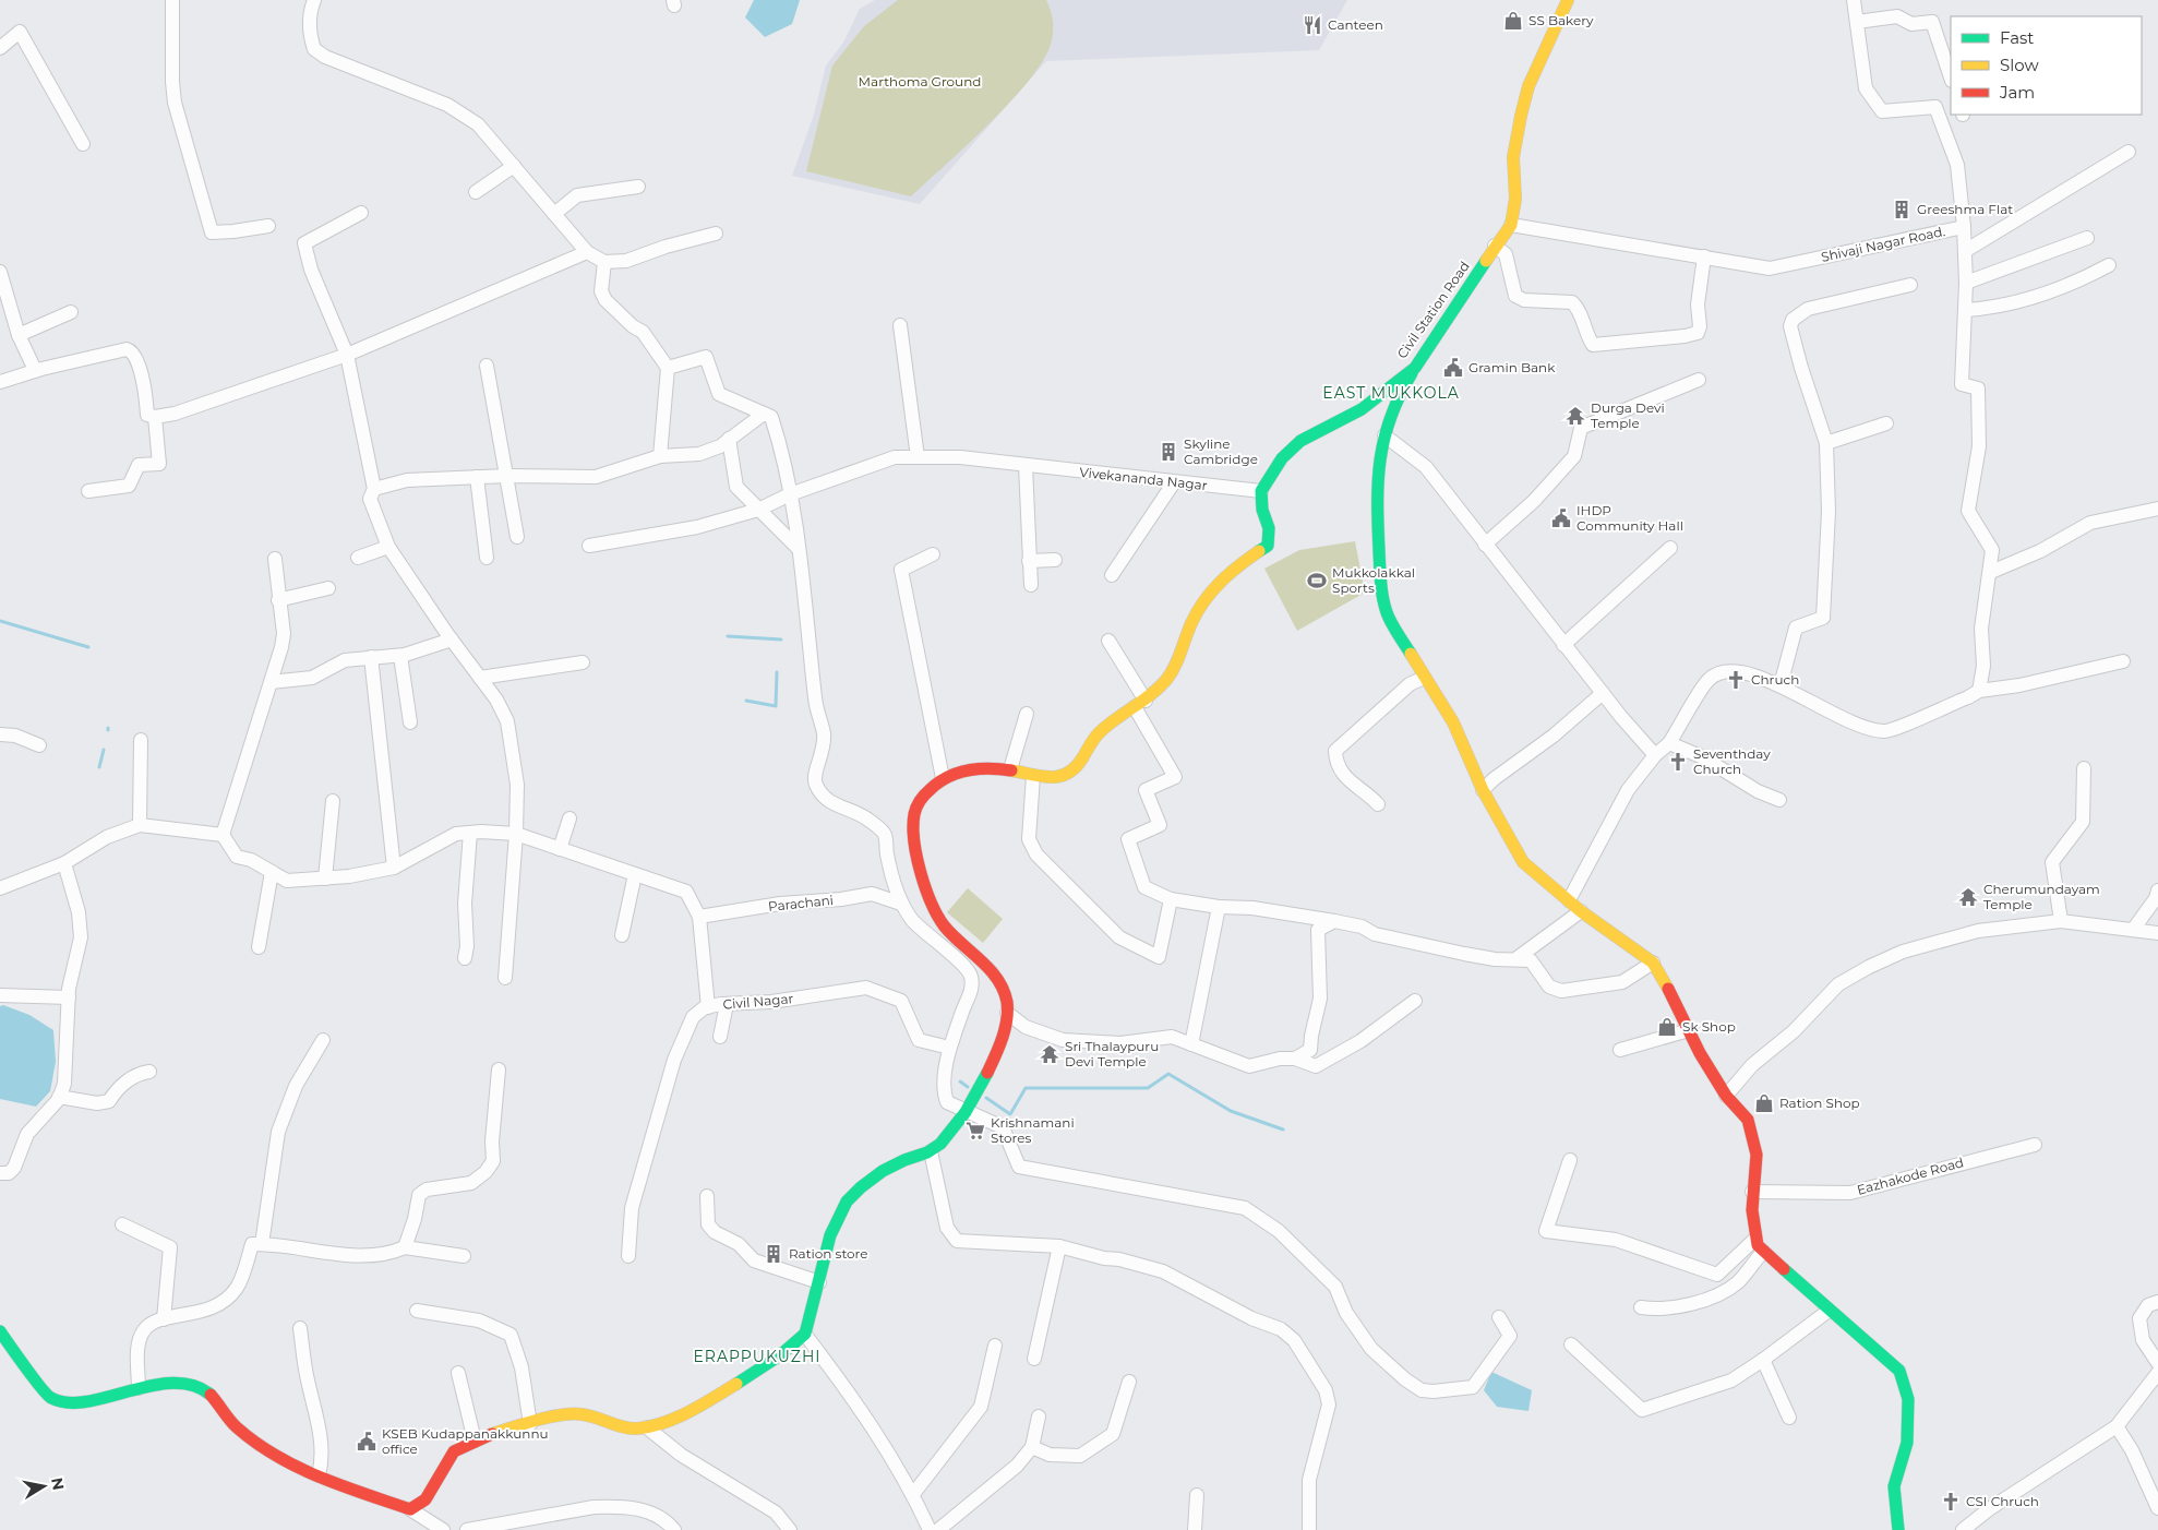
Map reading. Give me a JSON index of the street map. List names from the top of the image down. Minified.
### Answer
{"streets":{"main road":["Civil Station Road"],"street":["Shivaji Nagar Road.","Vivekananda Nagar","Parachani","Civil Nagar","Eazhakode Road"]},"crossings":[["Shivaji Nagar Road.","Civil Station Road"],["Civil Station Road","Vivekananda Nagar"]],"districts":["EAST MUKKOLA","ERAPPUKUZHI"],"parks":["Marthoma Ground"],"places":{"shop":["SS Bakery","Sk Shop","Ration Shop"],"restaurant":["Canteen"],"building":["Greeshma Flat","Skyline Cambridge","Ration store"],"public building":["Gramin Bank","IHDP Community Hall","KSEB Kudappanakkunnu office"],"temple":["Durga Devi Temple","Cherumundayam Temple","Sri Thalaypuru Devi Temple"],"sports":["Mukkolakkal Sports"],"church":["Chruch","Seventhday Church","CSI Chruch"],"supermarket":["Krishnamani Stores"]},"legend":["Fast","Slow","Jam"],"north":"right"}
